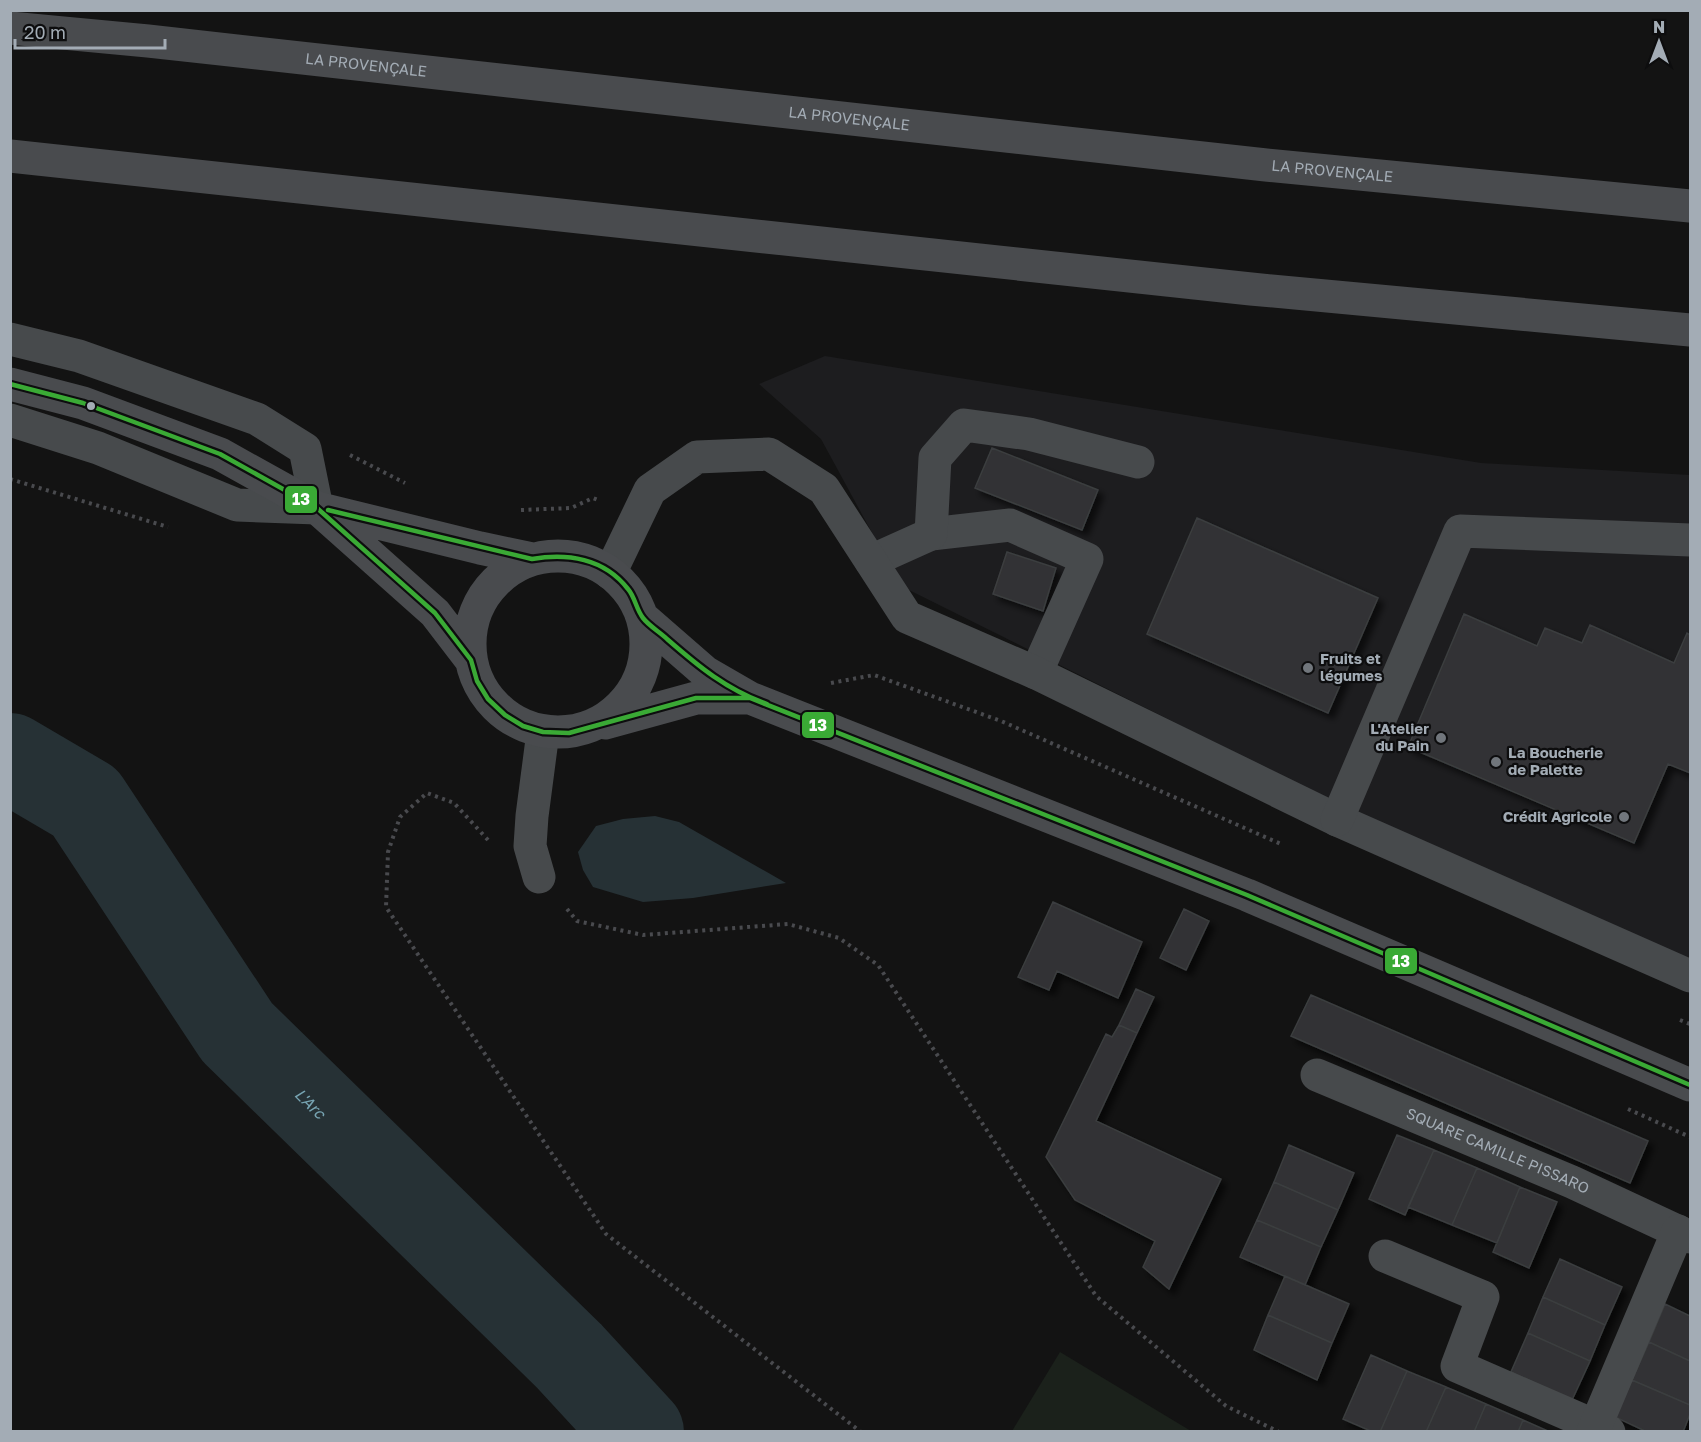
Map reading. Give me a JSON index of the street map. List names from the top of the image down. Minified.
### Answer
{"streets":{"main road":["LA PROVENÇALE"],"street":["SQUARE CAMILLE PISSARO"]},"water":["L'Arc"],"places":["Fruits et légumes","L'Atelier du Pain","La Boucherie de Palette","Crédit Agricole"],"lines":["transit line 13"],"scale_bar":"20 m","north":"top"}
